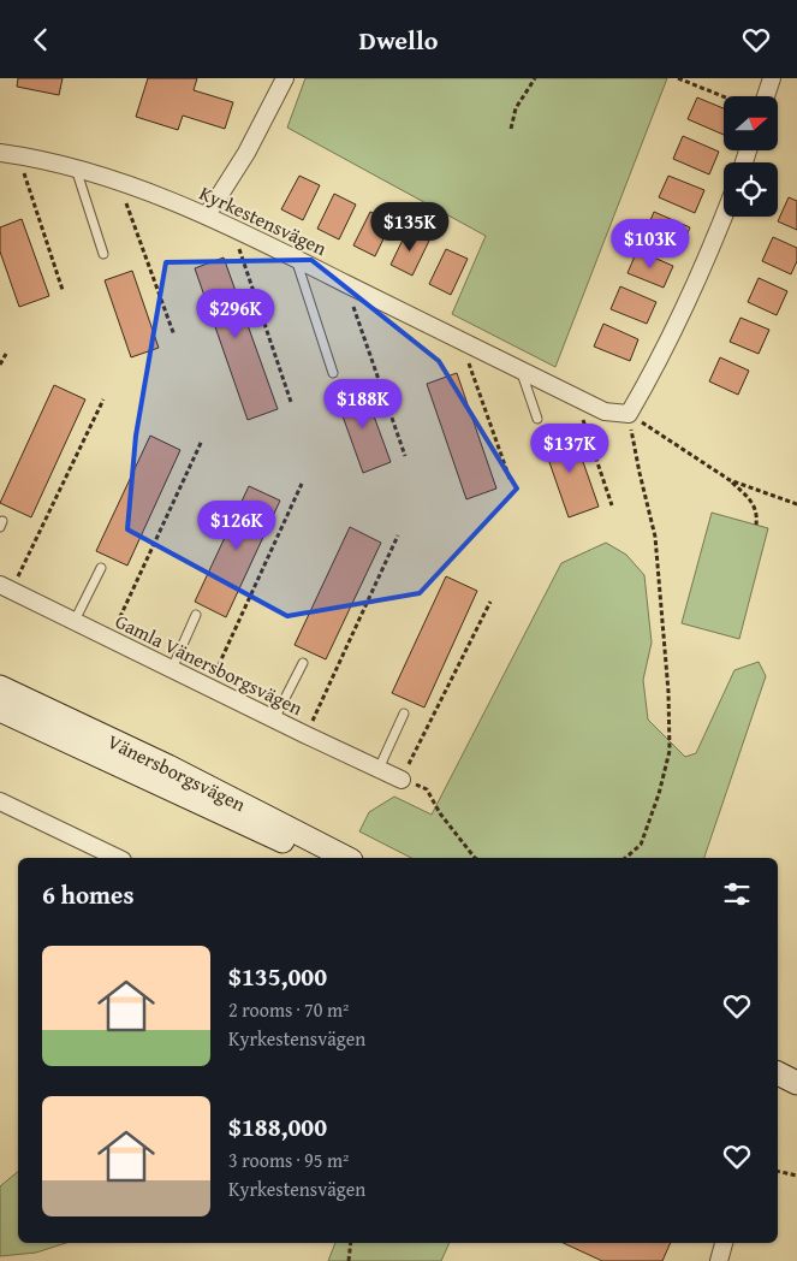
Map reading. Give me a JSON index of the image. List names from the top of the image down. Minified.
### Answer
{"streets":{"main road":["Vänersborgsvägen"],"street":["Kyrkestensvägen","Gamla Vänersborgsvägen"]},"north":"right","page":{"header":"Dwello","price":["$135K","$103K","$296K","$188K","$137K","$126K"],"heading":"6 homes","list":[{"name":"$135,000","note":"2 rooms · 70 m² · Kyrkestensvägen"},{"name":"$188,000","note":"3 rooms · 95 m² · Kyrkestensvägen"}]}}
